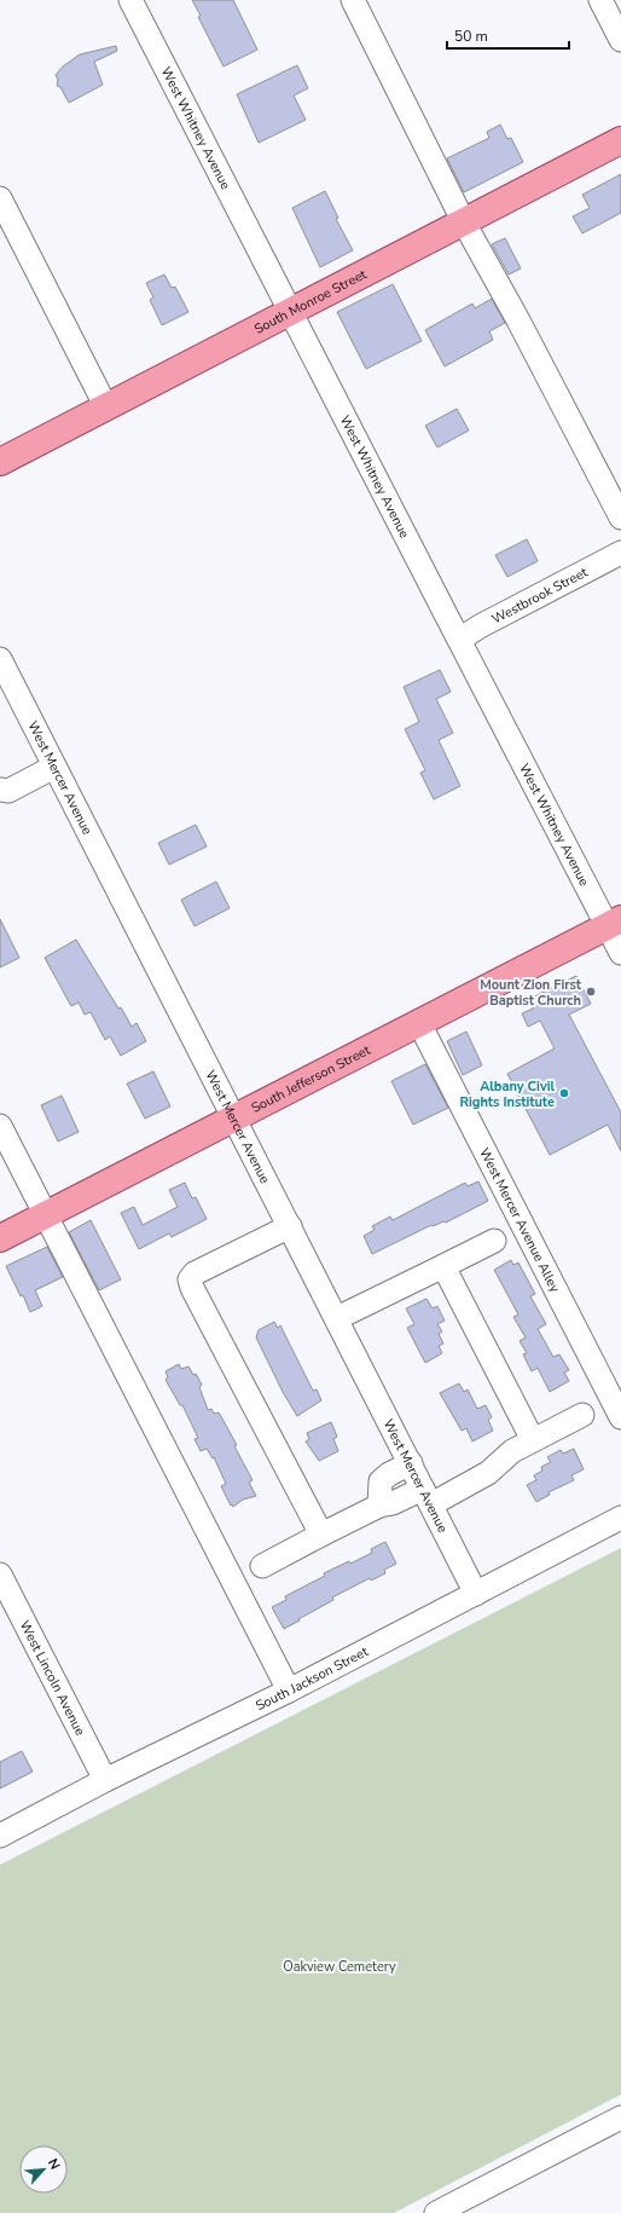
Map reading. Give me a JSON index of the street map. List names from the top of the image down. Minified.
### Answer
{"streets":{"main road":["South Monroe Street","South Jefferson Street"],"street":["West Whitney Avenue","Westbrook Street","West Mercer Avenue","West Mercer Avenue Alley","West Lincoln Avenue","South Jackson Street"]},"crossings":[["West Whitney Avenue","South Monroe Street"],["West Whitney Avenue","Westbrook Street"],["West Whitney Avenue","South Jefferson Street"],["West Mercer Avenue","South Jefferson Street"],["West Mercer Avenue","South Jackson Street"],["South Jefferson Street","West Mercer Avenue Alley"],["West Lincoln Avenue","South Jackson Street"]],"parks":["Oakview Cemetery"],"places":["Mount Zion First Baptist Church","Albany Civil Rights Institute"],"scale_bar":"50 m","north":"top right"}
